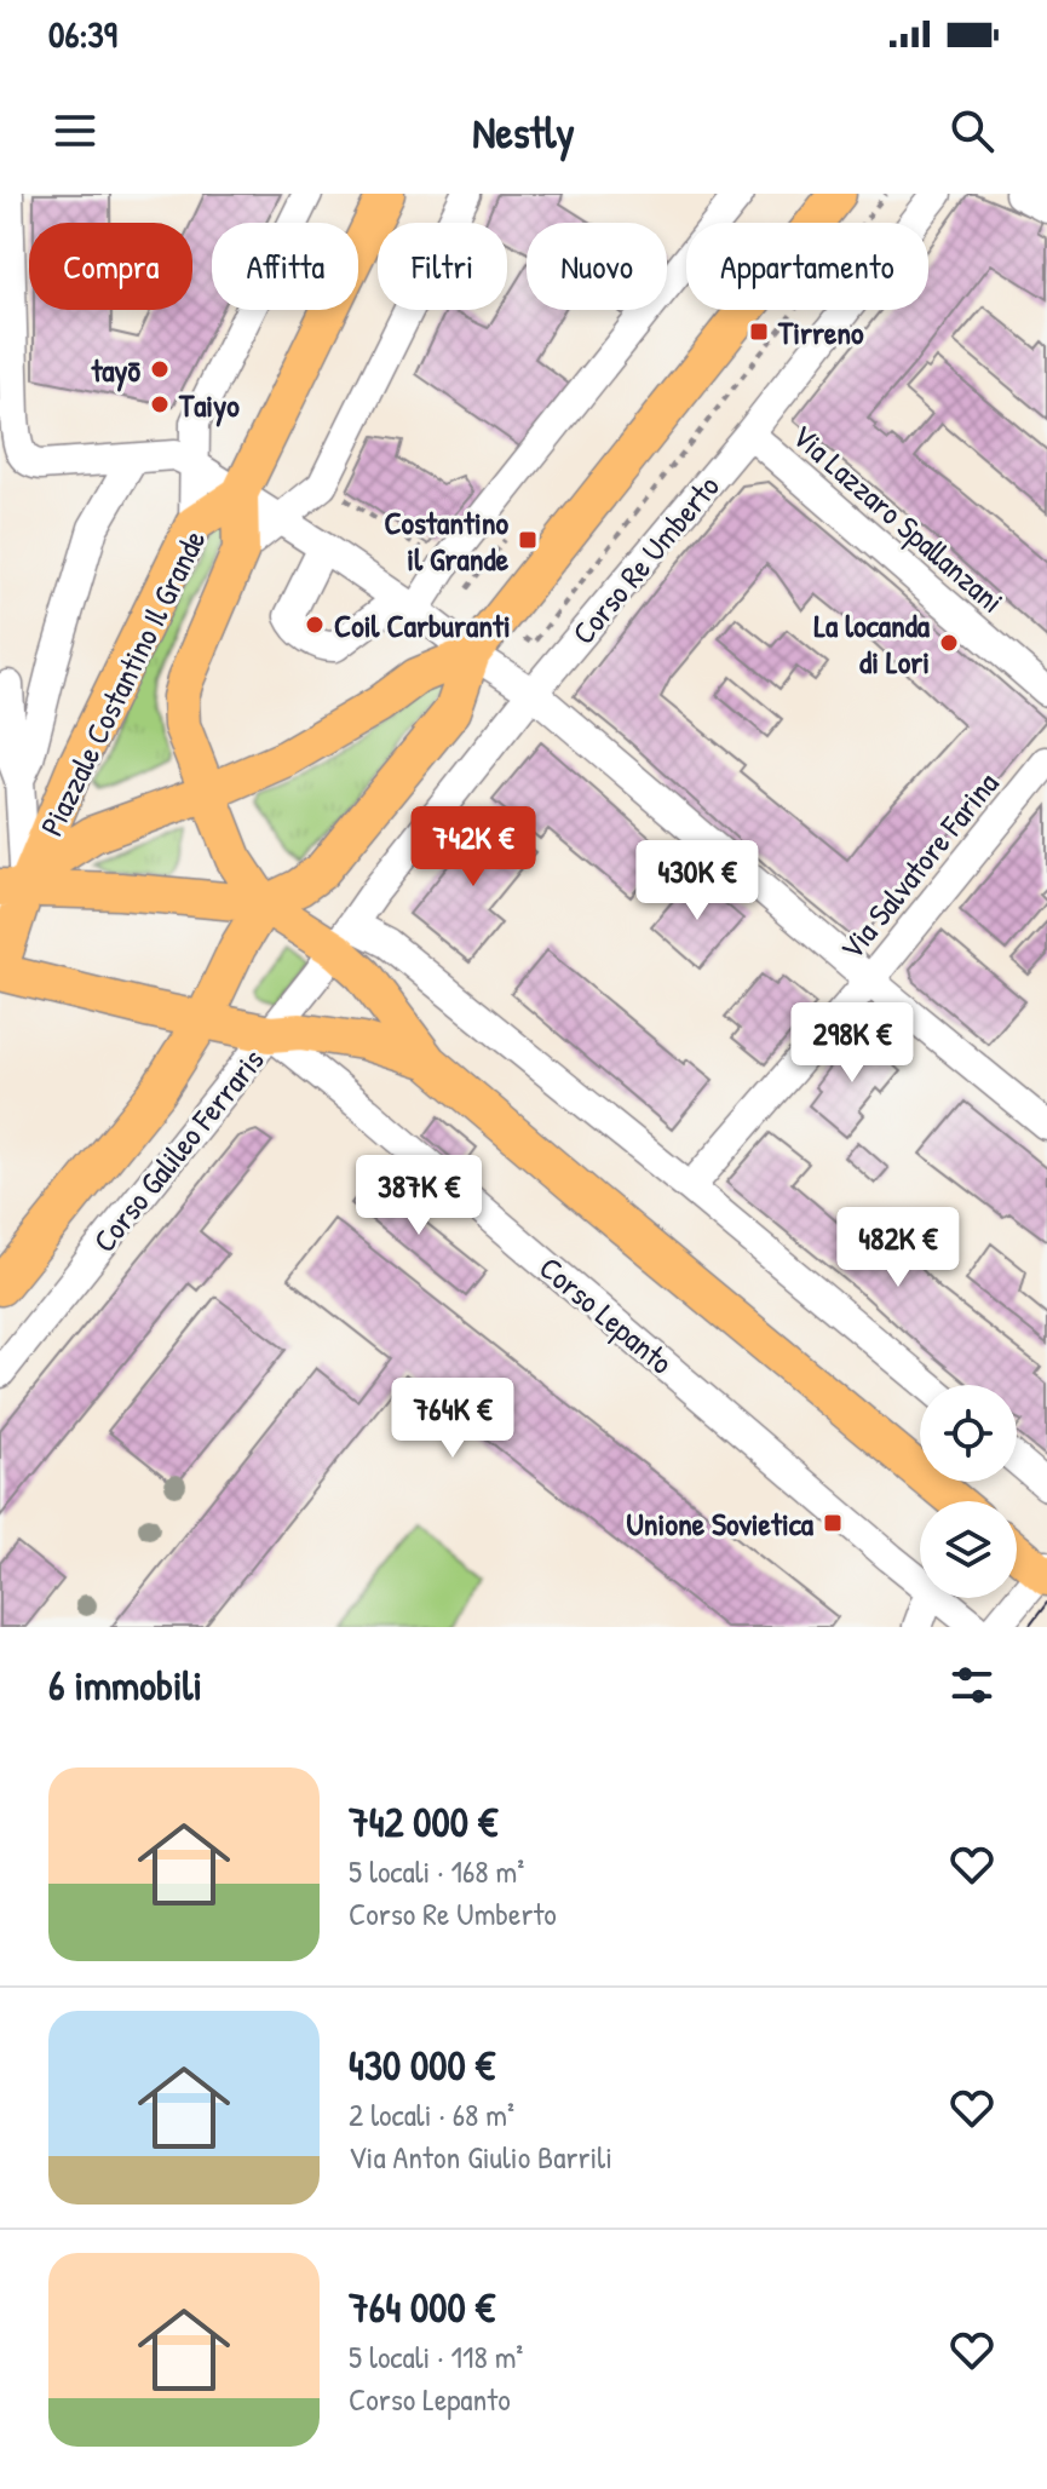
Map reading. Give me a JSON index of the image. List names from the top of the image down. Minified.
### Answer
{"streets":{"main road":["Piazzale Costantino Il Grande","Corso Galileo Ferraris"],"street":["Via Lazzaro Spallanzani","Corso Re Umberto","Via Salvatore Farina","Corso Lepanto"]},"crossings":[["Via Lazzaro Spallanzani","Corso Re Umberto"],["Corso Re Umberto","Piazzale Costantino Il Grande"],["Corso Re Umberto","Corso Galileo Ferraris"],["Piazzale Costantino Il Grande","Corso Galileo Ferraris"],["Piazzale Costantino Il Grande","Corso Lepanto"],["Corso Galileo Ferraris","Corso Lepanto"]],"places":{"transit":["Tirreno","Costantino il Grande","Unione Sovietica"],"other":["tayō","Taiyo","Coil Carburanti","La locanda di Lori"]},"page":{"status":"06:39","header":"Nestly","chip":["Compra","Affitta","Filtri","Nuovo","Appartamento"],"price":["742K €","430K €","298K €","387K €","482K €","764K €"],"heading":"6 immobili","list":[{"name":"742 000 €","note":"5 locali · 168 m² · Corso Re Umberto"},{"name":"430 000 €","note":"2 locali · 68 m² · Via Anton Giulio Barrili"},{"name":"764 000 €","note":"5 locali · 118 m² · Corso Lepanto"}]}}
